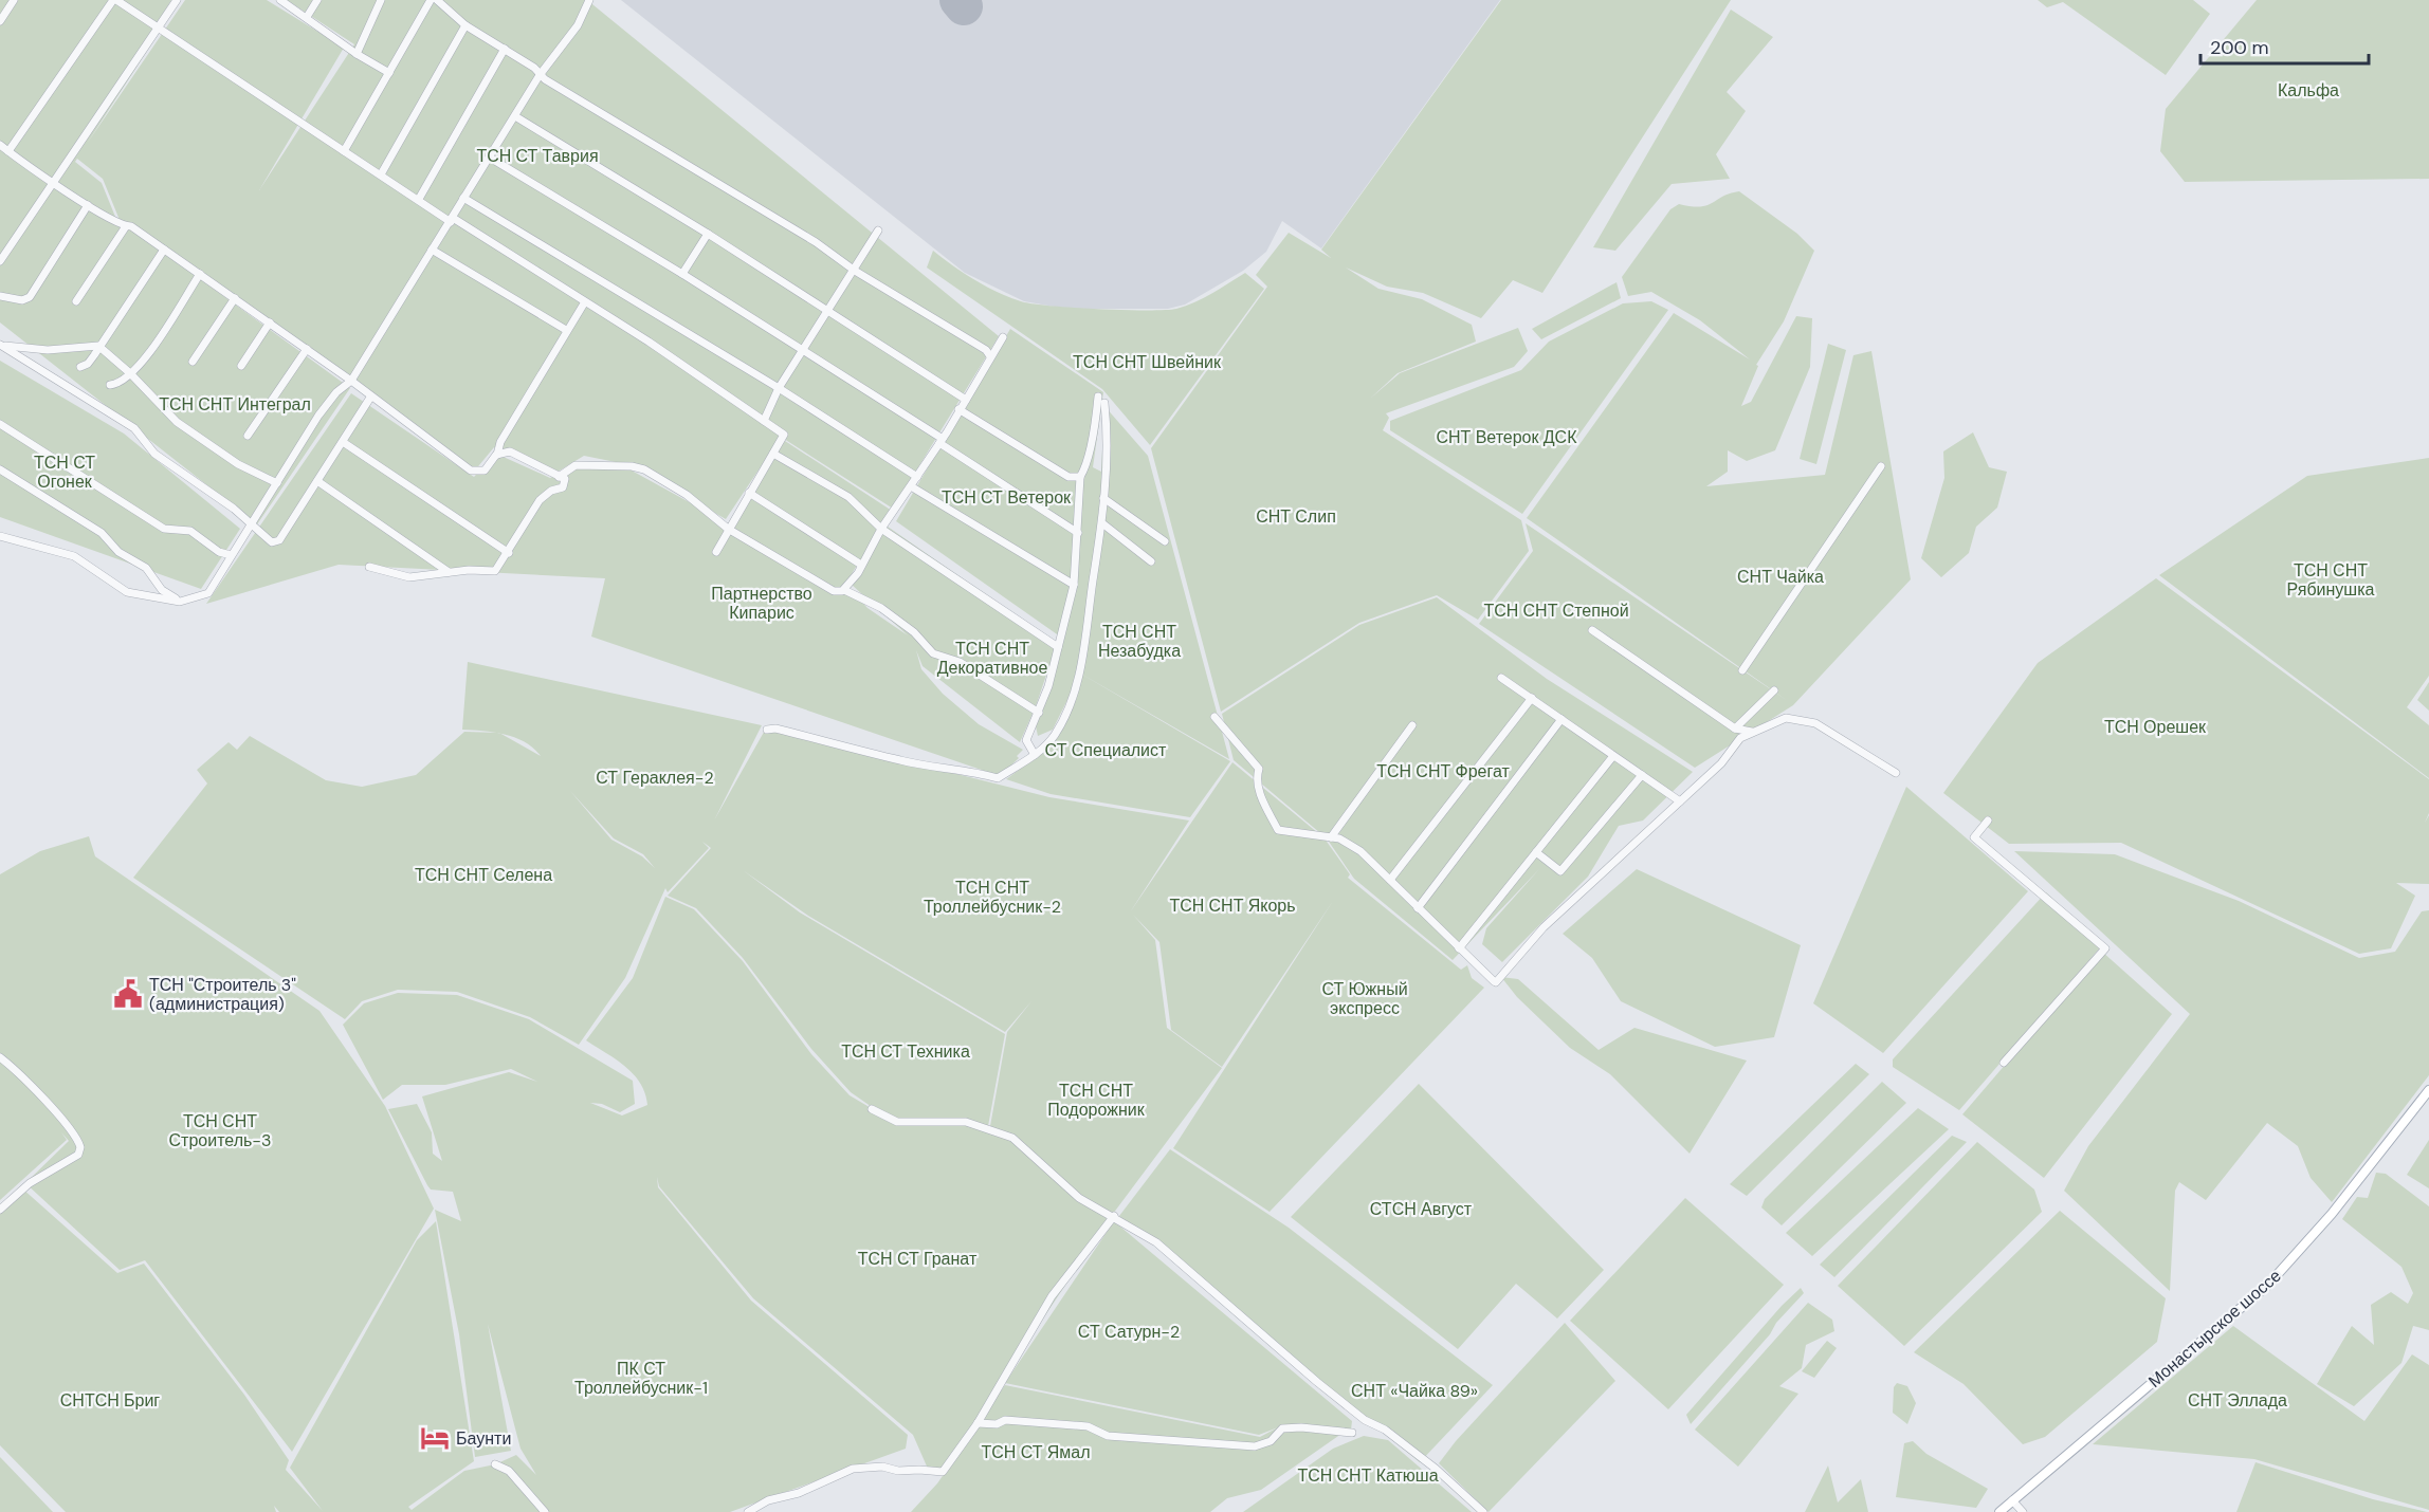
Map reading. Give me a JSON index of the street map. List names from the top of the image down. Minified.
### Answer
{"streets":{"main road":["Монастырское шоссе"]},"parks":["Кальфа","ТСН СТ Таврия","ТСН СНТ Швейник","ТСН СНТ Интеграл","СНТ Ветерок ДСК","ТСН СТ Огонек","ТСН СТ Ветерок","СНТ Слип","ТСН СНТ Рябинушка","СНТ Чайка","Партнерство Кипарис","ТСН СНТ Степной","ТСН СНТ Незабудка","ТСН СНТ Декоративное","ТСН Орешек","СТ Специалист","ТСН СНТ Фрегат","СТ Гераклея-2","ТСН СНТ Селена","ТСН СНТ Троллейбусник-2","ТСН СНТ Якорь","СТ Южный экспресс","ТСН СТ Техника","ТСН СНТ Подорожник","ТСН СНТ Строитель-3","СТСН Август","ТСН СТ Гранат","СТ Сатурн-2","ПК СТ Троллейбусник-1","СНТ «Чайка 89»","СНТСН Бриг","СНТ Эллада","ТСН СТ Ямал","ТСН СНТ Катюша"],"places":{"public building":["ТСН \"Строитель 3\" (администрация)"],"hotel":["Баунти"]},"scale_bar":"200 m"}
